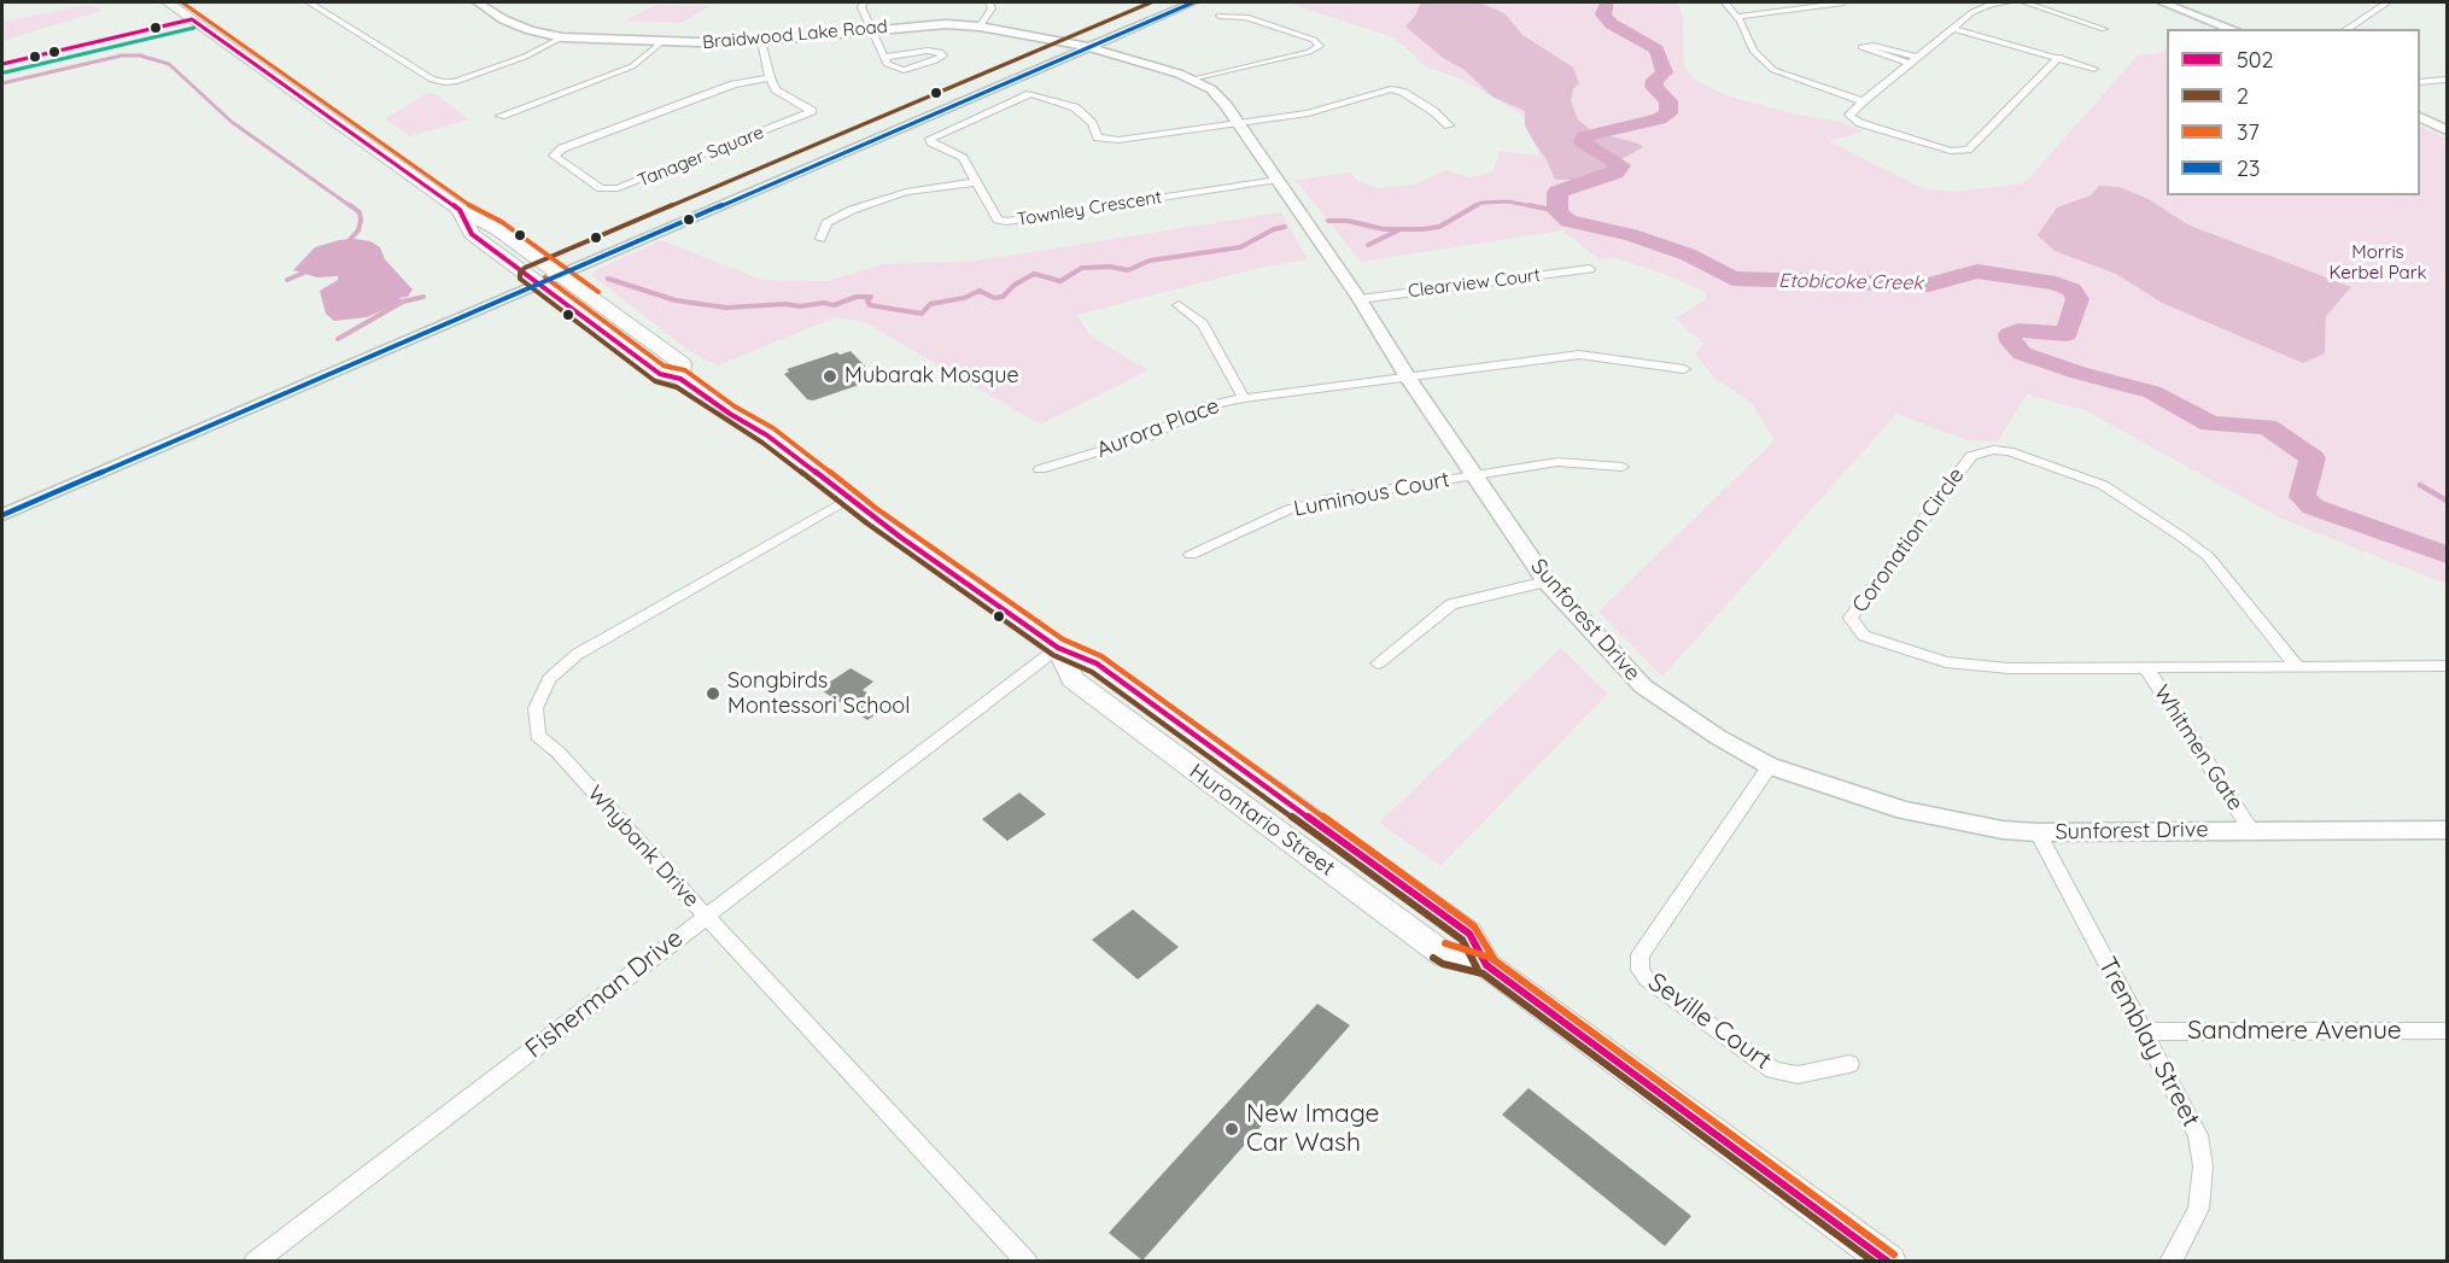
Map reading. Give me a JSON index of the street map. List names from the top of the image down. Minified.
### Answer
{"streets":{"main road":["Hurontario Street"],"street":["Braidwood Lake Road","Tanager Square","Townley Crescent","Clearview Court","Aurora Place","Luminous Court","Coronation Circle","Sunforest Drive","Whitmen Gate","Whybank Drive","Fisherman Drive","Seville Court","Sandmere Avenue","Tremblay Street"]},"crossings":[["Braidwood Lake Road","Sunforest Drive"],["Townley Crescent","Sunforest Drive"],["Clearview Court","Sunforest Drive"],["Aurora Place","Sunforest Drive"],["Luminous Court","Sunforest Drive"],["Coronation Circle","Whitmen Gate"],["Sunforest Drive","Whitmen Gate"],["Sunforest Drive","Seville Court"],["Sunforest Drive","Tremblay Street"],["Hurontario Street","Whybank Drive"],["Hurontario Street","Fisherman Drive"],["Whybank Drive","Fisherman Drive"],["Sandmere Avenue","Tremblay Street"]],"water":["Etobicoke Creek"],"parks":["Morris Kerbel Park"],"places":["Mubarak Mosque","Songbirds Montessori School","New Image Car Wash"],"lines":["transit line 2","transit line 37","transit line 23","transit line 502"],"legend":["502","2","37","23"]}
